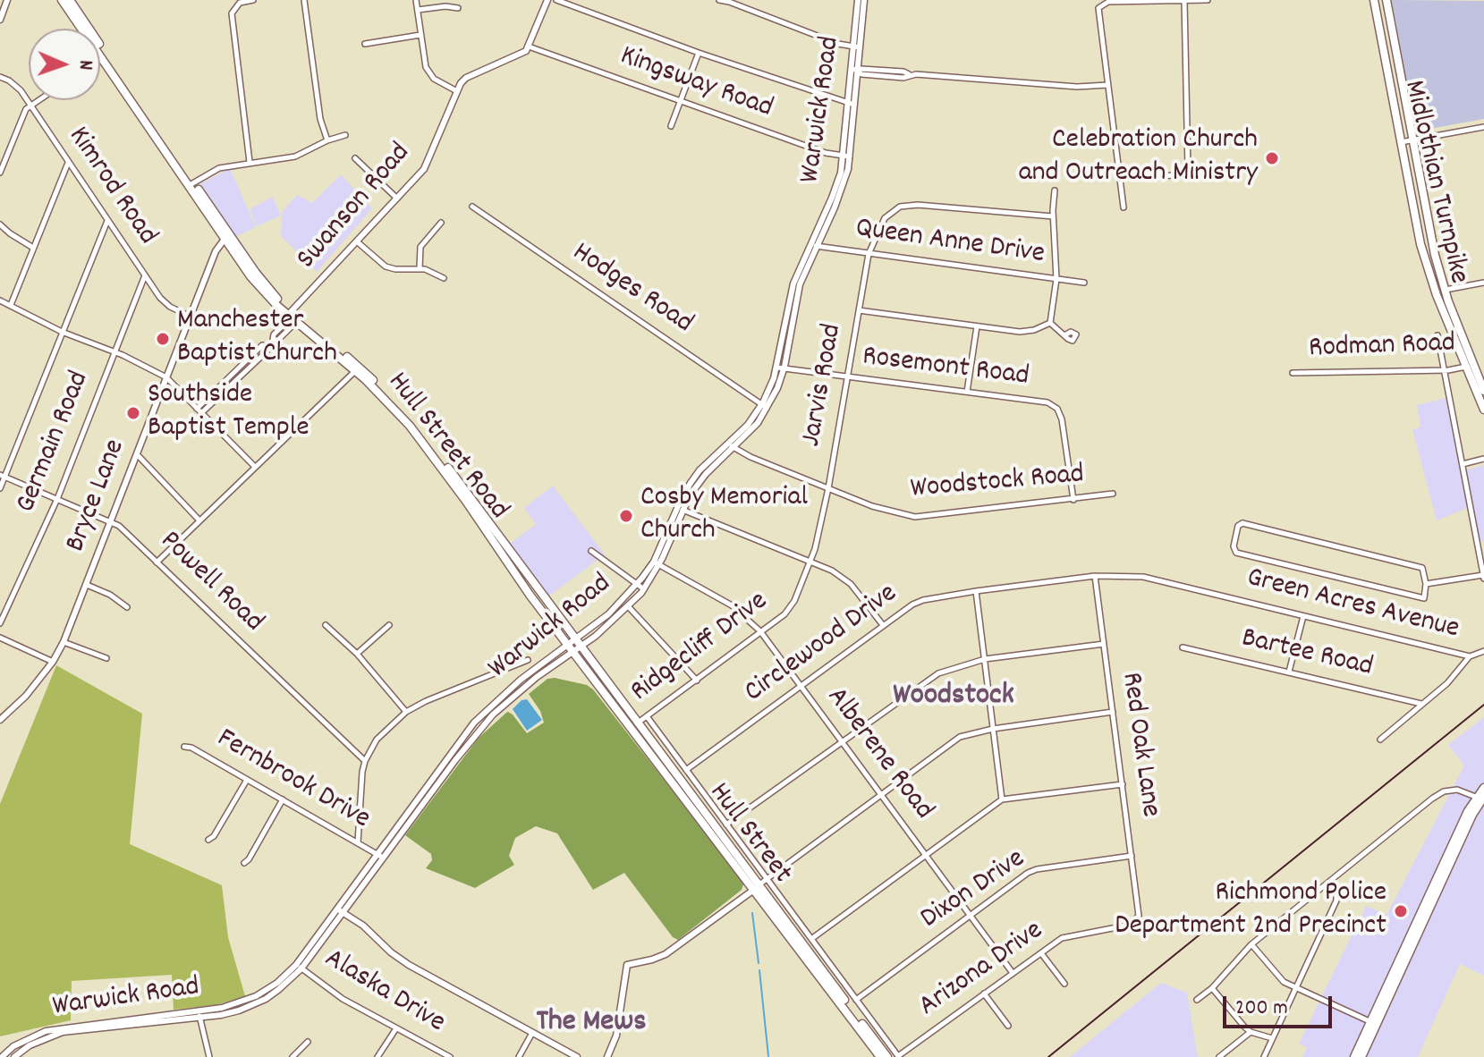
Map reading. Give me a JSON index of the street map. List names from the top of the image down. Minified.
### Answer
{"streets":{"main road":["Warwick Road","Midlothian Turnpike","Swanson Road","Hull Street Road","Bryce Lane","Hull Street"],"street":["Kingsway Road","Kimrod Road","Queen Anne Drive","Hodges Road","Rodman Road","Rosemont Road","Jarvis Road","Germain Road","Woodstock Road","Powell Road","Green Acres Avenue","Circlewood Drive","Ridgecliff Drive","Bartee Road","Red Oak Lane","Alberene Road","Fernbrook Drive","Dixon Drive","Arizona Drive","Alaska Drive"]},"crossings":[["Kingsway Road","Warwick Road"],["Warwick Road","Queen Anne Drive"],["Warwick Road","Hodges Road"],["Warwick Road","Rosemont Road"],["Warwick Road","Hull Street Road"],["Warwick Road","Woodstock Road"],["Warwick Road","Alberene Road"],["Warwick Road","Fernbrook Drive"],["Warwick Road","Hull Street"],["Warwick Road","Alaska Drive"],["Midlothian Turnpike","Rodman Road"],["Kimrod Road","Germain Road"],["Kimrod Road","Bryce Lane"],["Swanson Road","Hull Street Road"],["Queen Anne Drive","Jarvis Road"],["Rosemont Road","Jarvis Road"],["Rosemont Road","Woodstock Road"],["Jarvis Road","Woodstock Road"],["Jarvis Road","Ridgecliff Drive"],["Germain Road","Powell Road"],["Hull Street Road","Bryce Lane"],["Hull Street Road","Ridgecliff Drive"],["Hull Street Road","Hull Street"],["Bryce Lane","Powell Road"],["Green Acres Avenue","Circlewood Drive"],["Circlewood Drive","Red Oak Lane"],["Circlewood Drive","Alberene Road"],["Ridgecliff Drive","Alberene Road"],["Ridgecliff Drive","Hull Street"],["Red Oak Lane","Dixon Drive"],["Red Oak Lane","Arizona Drive"],["Alberene Road","Dixon Drive"],["Alberene Road","Arizona Drive"]],"districts":["Woodstock","The Mews"],"places":["Celebration Church and Outreach Ministry","Manchester Baptist Church","Southside Baptist Temple","Cosby Memorial Church","Richmond Police Department 2nd Precinct"],"scale_bar":"200 m","north":"right"}
